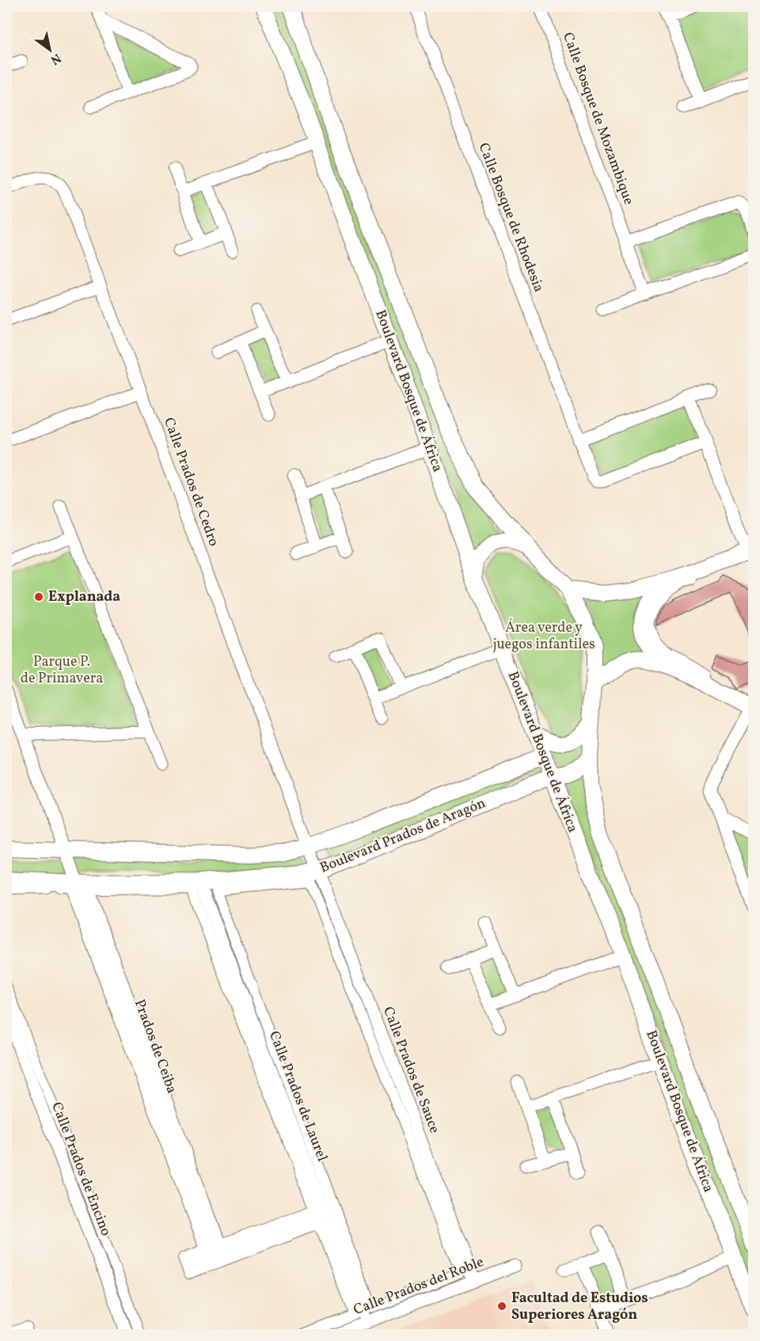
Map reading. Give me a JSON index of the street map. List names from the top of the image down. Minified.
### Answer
{"streets":{"street":["Calle Bosque de Mozambique","Calle Bosque de Rhodesia","Boulevard Bosque de África","Calle Prados de Cedro","Boulevard Prados de Aragón","Prados de Ceiba","Calle Prados de Sauce","Calle Prados de Laurel","Calle Prados de Encino","Calle Prados del Roble"]},"crossings":[["Boulevard Bosque de África","Boulevard Prados de Aragón"],["Calle Prados de Cedro","Boulevard Prados de Aragón"],["Calle Prados de Cedro","Calle Prados de Sauce"],["Boulevard Prados de Aragón","Prados de Ceiba"],["Boulevard Prados de Aragón","Calle Prados de Sauce"],["Boulevard Prados de Aragón","Calle Prados de Laurel"],["Calle Prados de Sauce","Calle Prados del Roble"],["Calle Prados de Laurel","Calle Prados del Roble"]],"parks":["Área verde y juegos infantiles","Parque P. de Primavera"],"places":["Explanada","Facultad de Estudios Superiores Aragón"],"north":"bottom right"}
